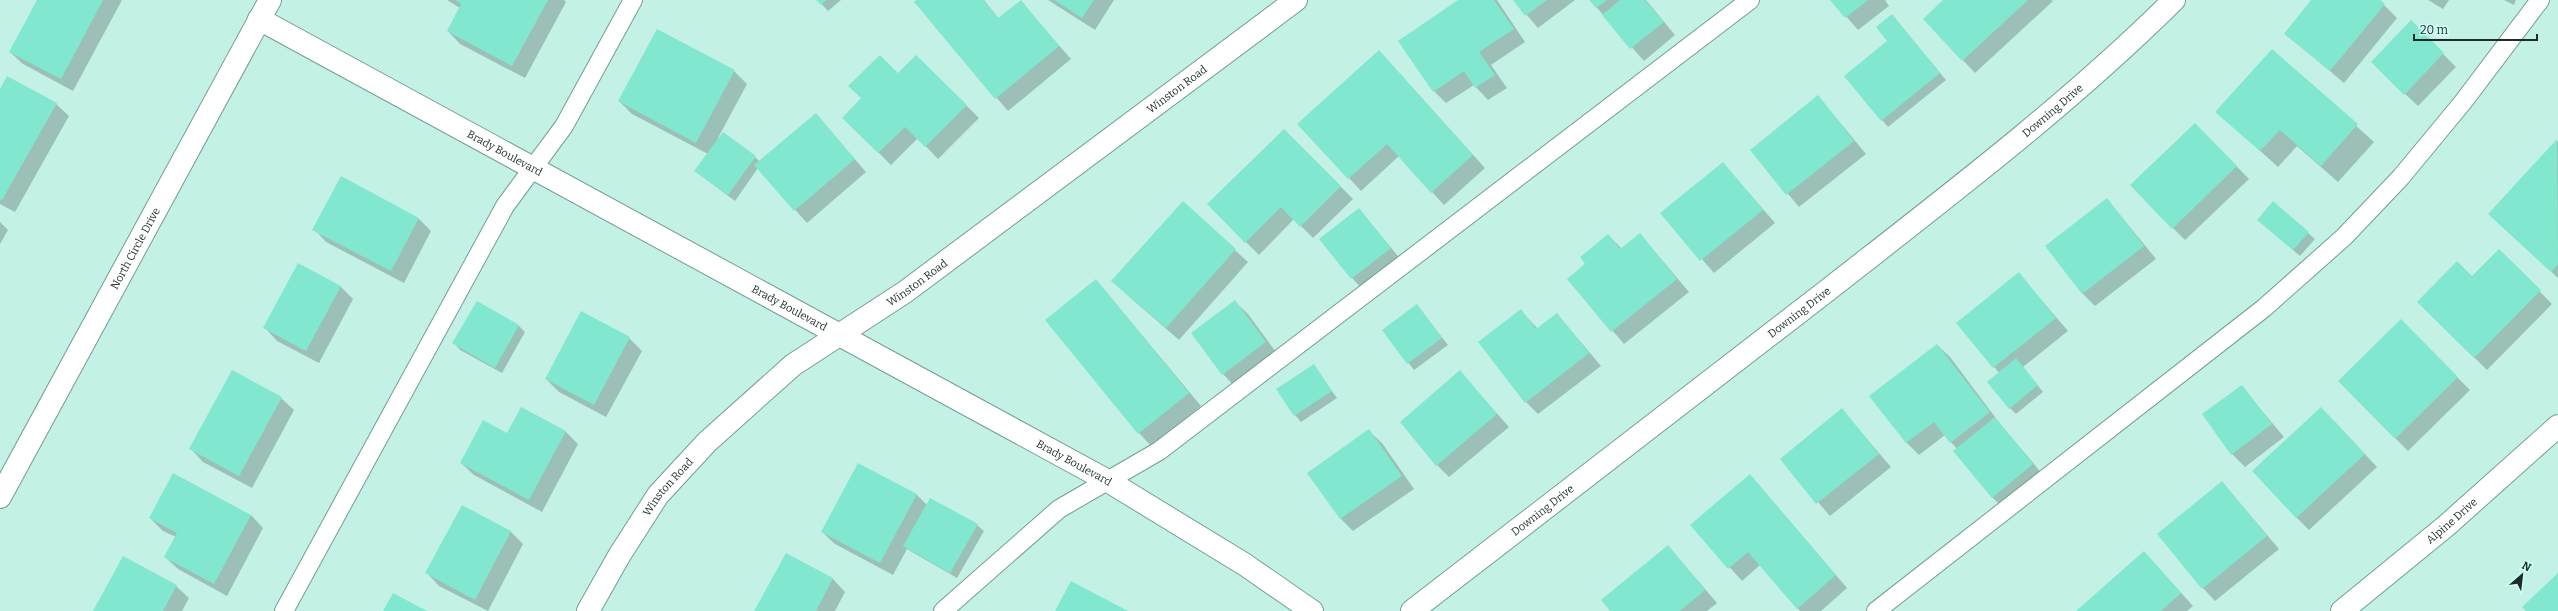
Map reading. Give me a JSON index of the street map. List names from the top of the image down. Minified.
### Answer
{"streets":{"street":["Winston Road","Downing Drive","Brady Boulevard","North Circle Drive","Alpine Drive"]},"crossings":[["Winston Road","Brady Boulevard"],["Brady Boulevard","North Circle Drive"]],"scale_bar":"20 m","north":"top right"}
